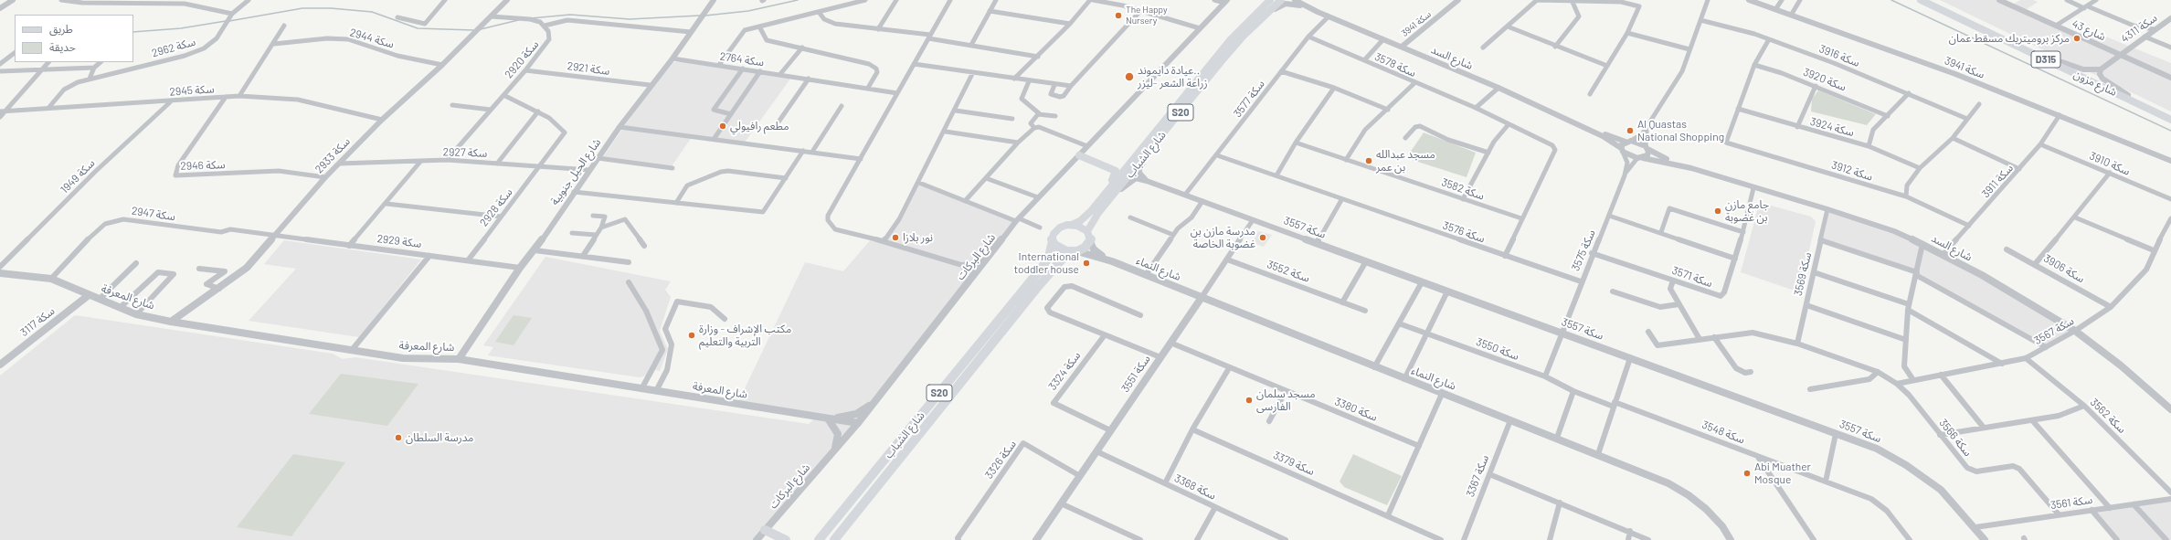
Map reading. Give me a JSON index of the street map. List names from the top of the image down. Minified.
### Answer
{"streets":{"main road":["D315","شارع مزون","S20","شارع الشباب"],"street":["سكة 3941","سكة 4311","شارع 43","سكة 2944","سكة 2962","سكة 3916","شارع السد","سكة 2920","سكة 2764","سكة 3578","سكة 2921","سكة 3920","سكة 2945","سكة 3577","سكة 3924","سكة 2927","سكة 2933","سكة 3910","سكة 2946","سكة 3912","شارع الحيل جنوبية","سكة 1949","سكة 3911","سكة 3582","سكة 2928","سكة 2947","سكة 3557","سكة 3576","سكة 2929","سكة 3575","شارع البركات","شارع النماء","سكة 3906","سكة 3552","سكة 3569","سكة 3571","شارع المعرفة","سكة 3117","سكة 3567","سكة 3550","سكة 3324","سكة 3551","سكة 3380","سكة 3562","سكة 3548","سكة 3566","سكة 3326","سكة 3379","سكة 3367","سكة 3368","سكة 3561"]},"crossings":[["سكة 3941","شارع السد"],["سكة 3941","سكة 3911"],["سكة 4311","شارع 43"],["سكة 2944","سكة 2933"],["سكة 2962","سكة 2945"],["شارع السد","سكة 3577"],["شارع السد","سكة 3911"],["شارع السد","سكة 3575"],["شارع السد","سكة 3569"],["شارع السد","سكة 3571"],["شارع السد","سكة 3567"],["سكة 2920","سكة 2921"],["سكة 2920","سكة 2927"],["سكة 2764","شارع الحيل جنوبية"],["سكة 3578","سكة 3577"],["سكة 3578","سكة 3582"],["سكة 2921","شارع الحيل جنوبية"],["سكة 2945","سكة 2933"],["سكة 2945","سكة 2946"],["سكة 2945","سكة 1949"],["سكة 3577","سكة 3557"],["سكة 3577","سكة 3576"],["S20","شارع الشباب"],["S20","شارع النماء"],["سكة 3924","سكة 3912"],["سكة 2927","سكة 2933"],["سكة 2927","شارع الحيل جنوبية"],["سكة 2927","سكة 2928"],["شارع الشباب","شارع النماء"],["سكة 2933","سكة 2946"],["سكة 2933","سكة 2947"],["سكة 2933","سكة 2929"],["سكة 2933","شارع المعرفة"],["سكة 3910","سكة 3911"],["سكة 3912","سكة 3911"],["شارع الحيل جنوبية","سكة 2929"],["شارع الحيل جنوبية","شارع المعرفة"],["سكة 2928","سكة 2929"],["سكة 2947","سكة 2929"],["سكة 2947","شارع المعرفة"],["سكة 3557","سكة 3575"],["سكة 3557","سكة 3551"],["سكة 3557","سكة 3561"],["سكة 3576","سكة 3575"],["سكة 3575","سكة 3571"],["شارع البركات","شارع المعرفة"],["شارع النماء","سكة 3551"],["شارع النماء","سكة 3367"],["سكة 3906","سكة 3567"],["سكة 3552","سكة 3551"],["سكة 3569","سكة 3566"],["شارع المعرفة","سكة 3117"],["سكة 3567","سكة 3562"],["سكة 3567","سكة 3566"],["سكة 3550","سكة 3548"],["سكة 3324","سكة 3551"],["سكة 3551","سكة 3380"],["سكة 3551","سكة 3326"],["سكة 3551","سكة 3368"],["سكة 3566","سكة 3561"]],"places":["The Happy Nursery","مركز بروميتريك مسقط عمان","عيادة دايموند.. زراعة الشعر -ليزر","مطعم رافيولي","Al Quastas National Shopping","مسجد عبدالله بن عمر","جامع مازن بن غضوبة","نور بلازا","مدرسة مازن بن غضوبة الخاصة","International toddler house","مكتب الإشراف - وزارة التربية والتعليم","مسجد سلمان الفارسى","مدرسة السلطان","Abi Muather Mosque"],"legend":["طريق","حديقة"]}
